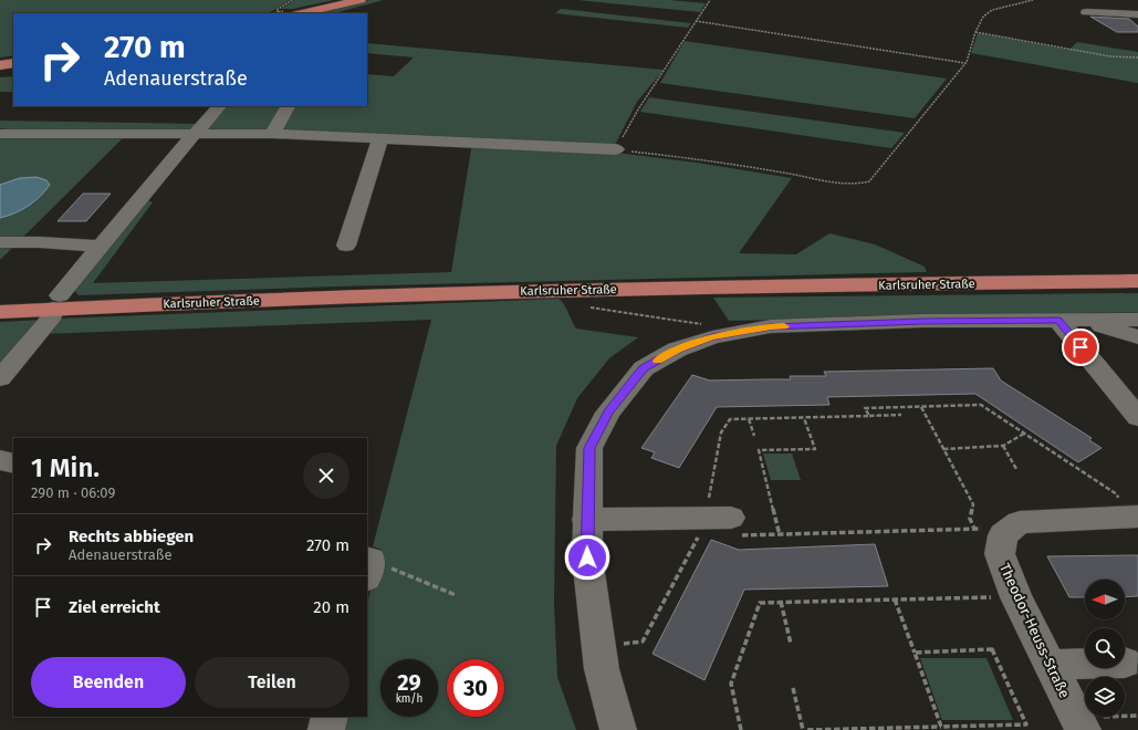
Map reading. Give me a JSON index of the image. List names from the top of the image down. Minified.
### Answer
{"streets":{"main road":["Karlsruher Straße"],"street":["Theodor-Heuss-Straße"]},"north":"left","page":{"turn":["270 m","Adenauerstraße"],"heading":["1 Min.","290 m · 06:09"],"list":[{"name":"Rechts abbiegen","note":"Adenauerstraße","value":"270 m"},{"name":"Ziel erreicht","value":"20 m"}],"buttons":["Beenden","Teilen"],"speed":"29 km/h","limit":"30"}}
